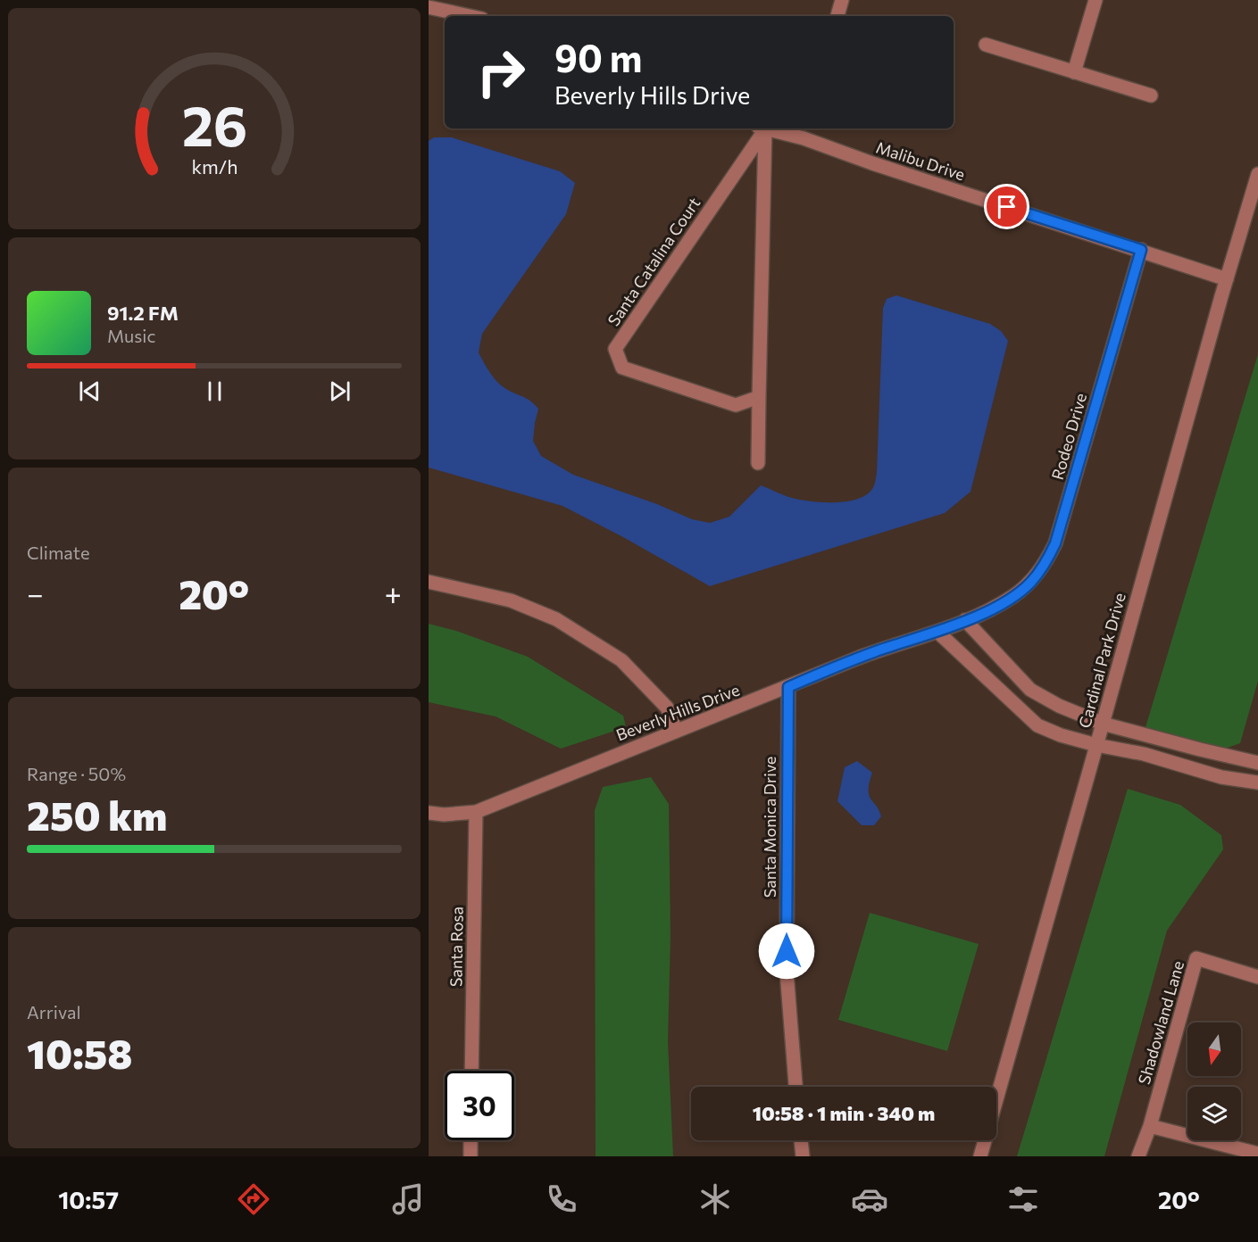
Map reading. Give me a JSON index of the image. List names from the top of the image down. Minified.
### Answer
{"streets":{"street":["Malibu Drive","Santa Catalina Court","Rodeo Drive","Cardinal Park Drive","Beverly Hills Drive","Santa Monica Drive","Santa Rosa","Shadowland Lane"]},"crossings":[["Malibu Drive","Rodeo Drive"],["Malibu Drive","Cardinal Park Drive"],["Rodeo Drive","Beverly Hills Drive"],["Beverly Hills Drive","Santa Monica Drive"],["Beverly Hills Drive","Santa Rosa"]],"north":"bottom","page":{"turn":["90 m","Beverly Hills Drive"],"song":["91.2 FM","Music"],"tile":["Climate",["Range · 50%","250 km"],["Arrival","10:58"]],"heat":["−","20°","+"],"limit":"30","trip":"10:58 · 1 min · 340 m","tabs":["10:57","20°"],"gauge":["26","km/h"]}}
